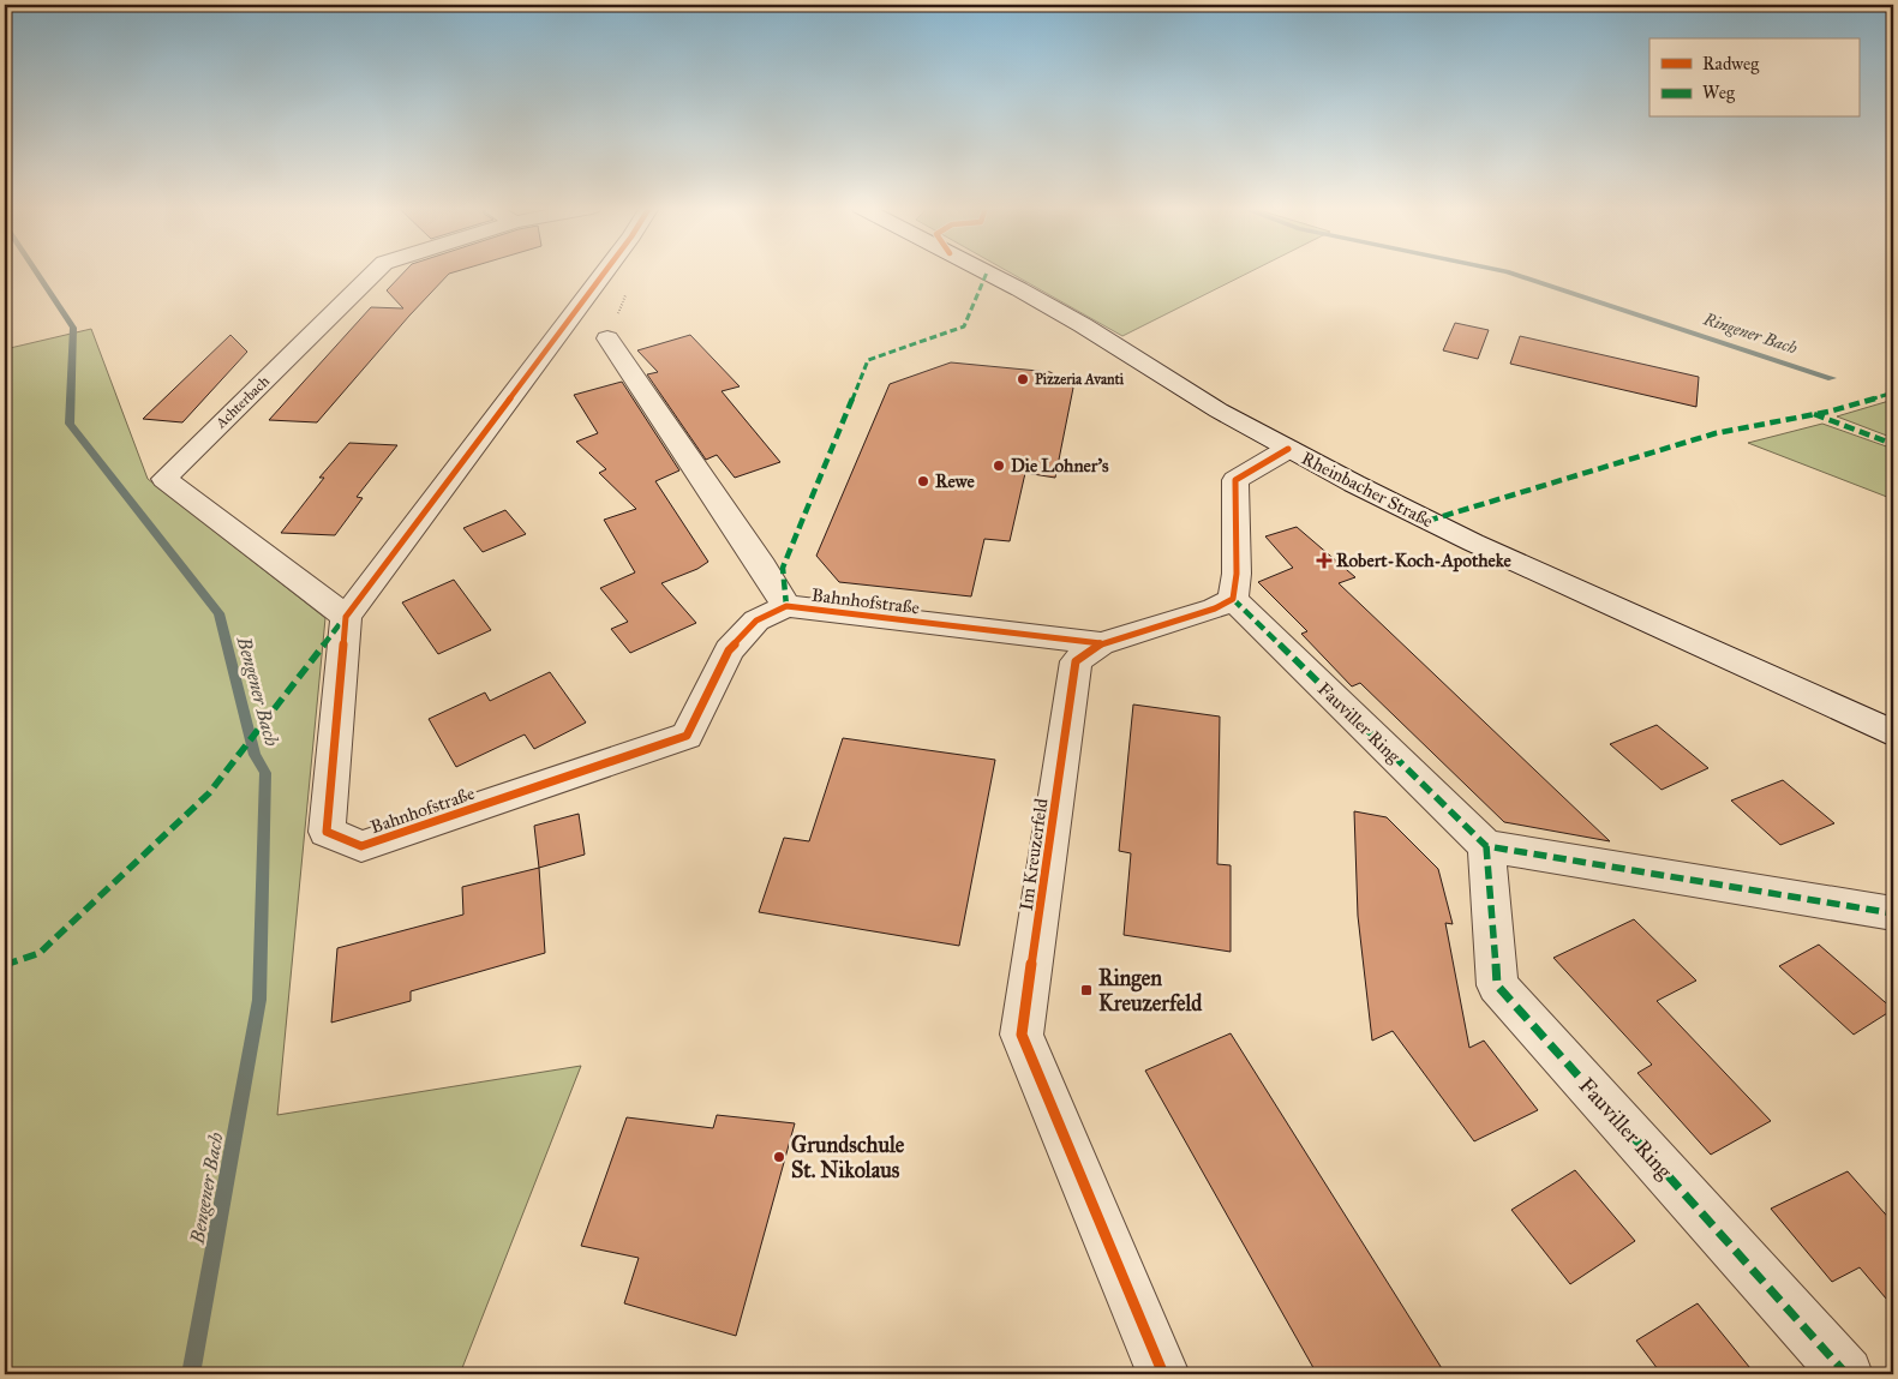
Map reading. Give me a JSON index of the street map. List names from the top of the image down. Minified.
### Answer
{"streets":{"street":["Achterbach","Rheinbacher Straße","Bahnhofstraße","Fauviller Ring","Im Kreuzerfeld"]},"crossings":[["Achterbach","Bahnhofstraße"],["Bahnhofstraße","Im Kreuzerfeld"],["Fauviller Ring","Im Kreuzerfeld"]],"water":["Ringener Bach","Bengener Bach"],"places":{"other":["Pizzeria Avanti","Die Lohner's","Rewe","Grundschule St. Nikolaus"],"health":["Robert-Koch-Apotheke"],"transit":["Ringen Kreuzerfeld"]},"legend":["Radweg","Weg"]}
